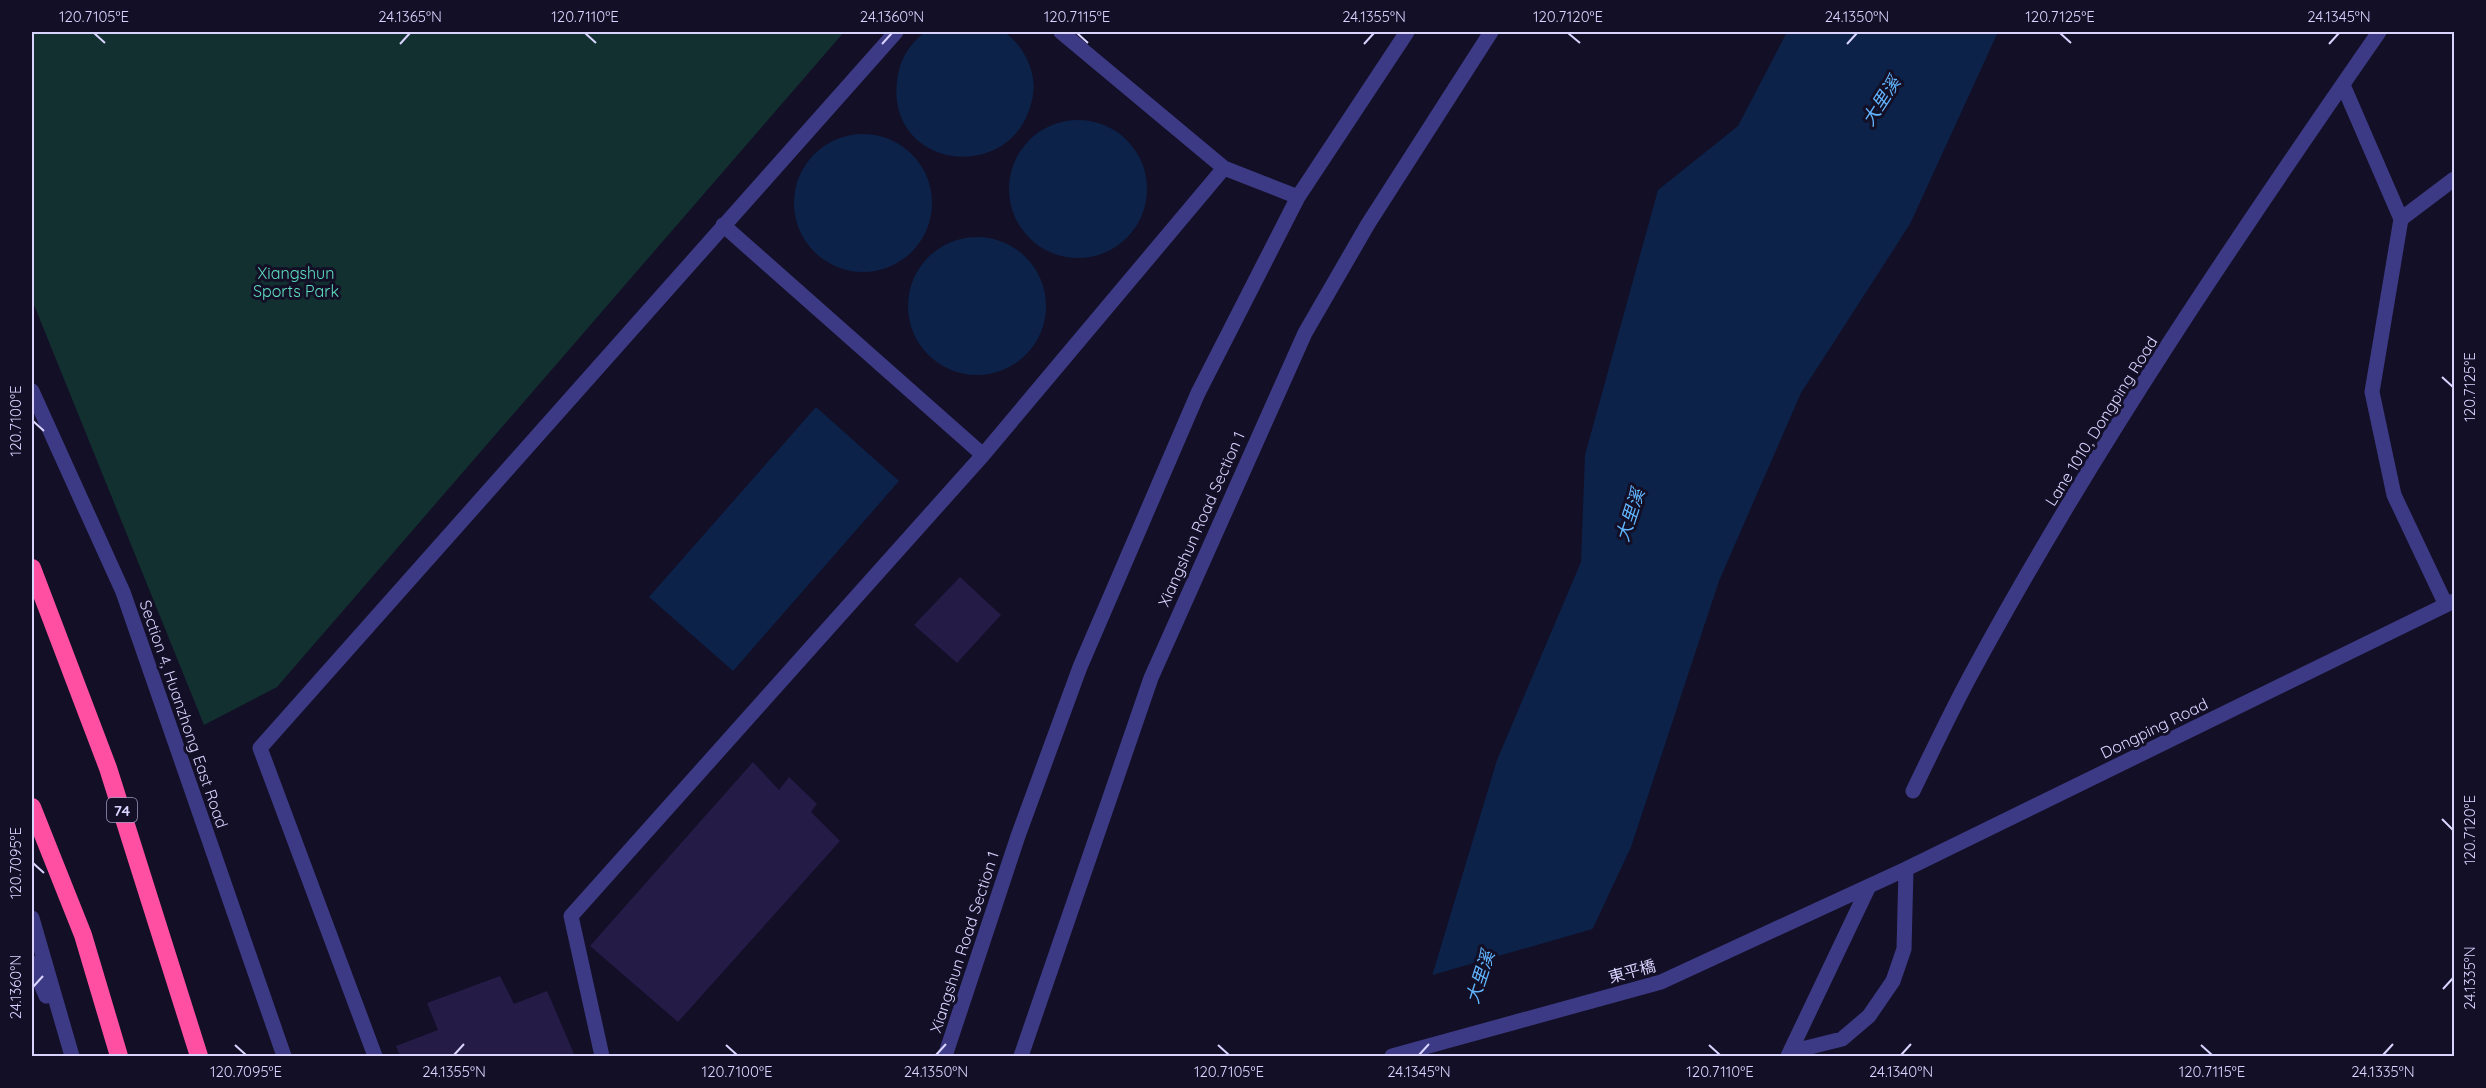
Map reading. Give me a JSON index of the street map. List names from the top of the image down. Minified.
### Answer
{"streets":{"highway":["74"],"street":["Lane 1010, Dongping Road","Xiangshun Road Section 1","Section 4, Huanzhong East Road","Dongping Road","東平橋"]},"crossings":[["Dongping Road","東平橋"]],"water":["大里溪"],"parks":["Xiangshun Sports Park"],"coordinates":["120.7105°E","24.1365°N","120.7110°E","24.1360°N","120.7115°E","24.1355°N","120.7120°E","24.1350°N","120.7125°E","24.1345°N","120.7100°E","120.7095°E","24.1335°N","24.1340°N"]}
